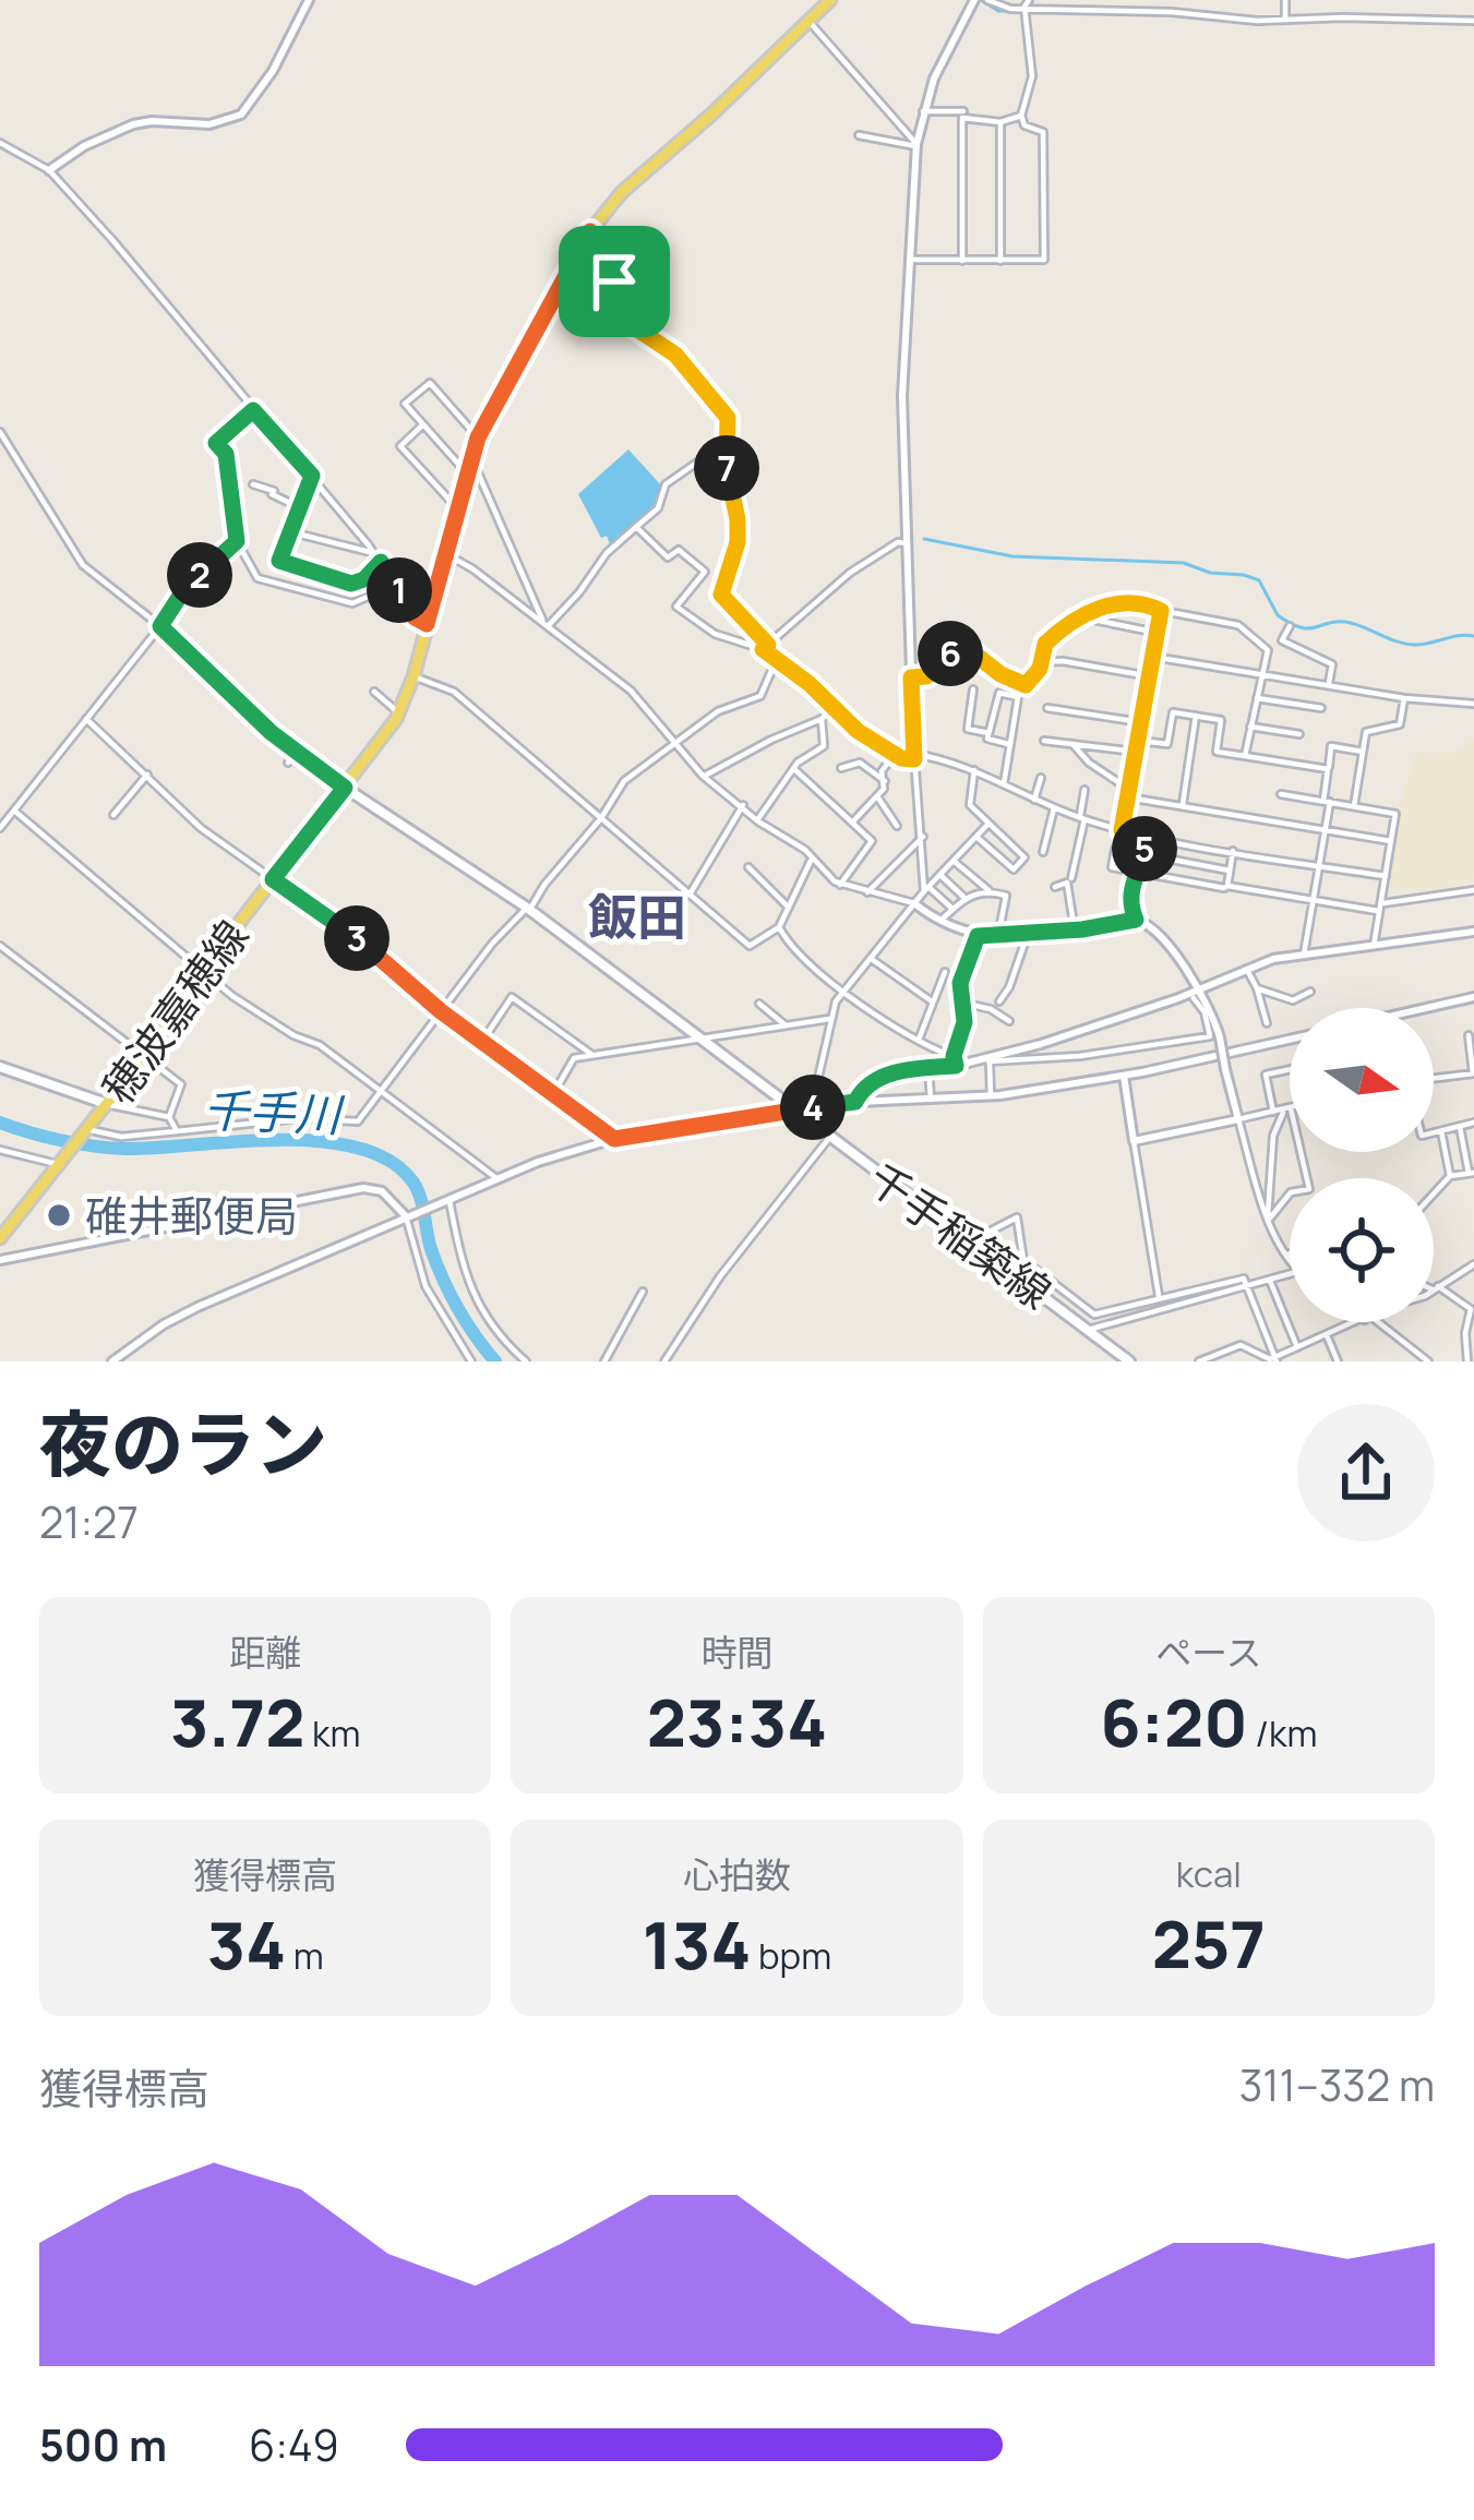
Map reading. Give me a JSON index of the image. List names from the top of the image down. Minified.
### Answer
{"streets":{"main road":["穂波嘉穂線","千手稲築線"]},"crossings":[["穂波嘉穂線","千手稲築線"]],"districts":["飯田"],"water":["千手川"],"places":["碓井郵便局"],"north":"right","page":{"pins":["7","2","1","6","5","3","4"],"heading":["夜のラン","21:27"],"stats":[["距離","3.72 km"],["時間","23:34"],["ペース","6:20 /km"],["獲得標高","34 m"],["心拍数","134 bpm"],["kcal","257"]],"chart":["獲得標高","311–332 m"],"list":[{"name":"500 m","note":"6:49"}]}}
